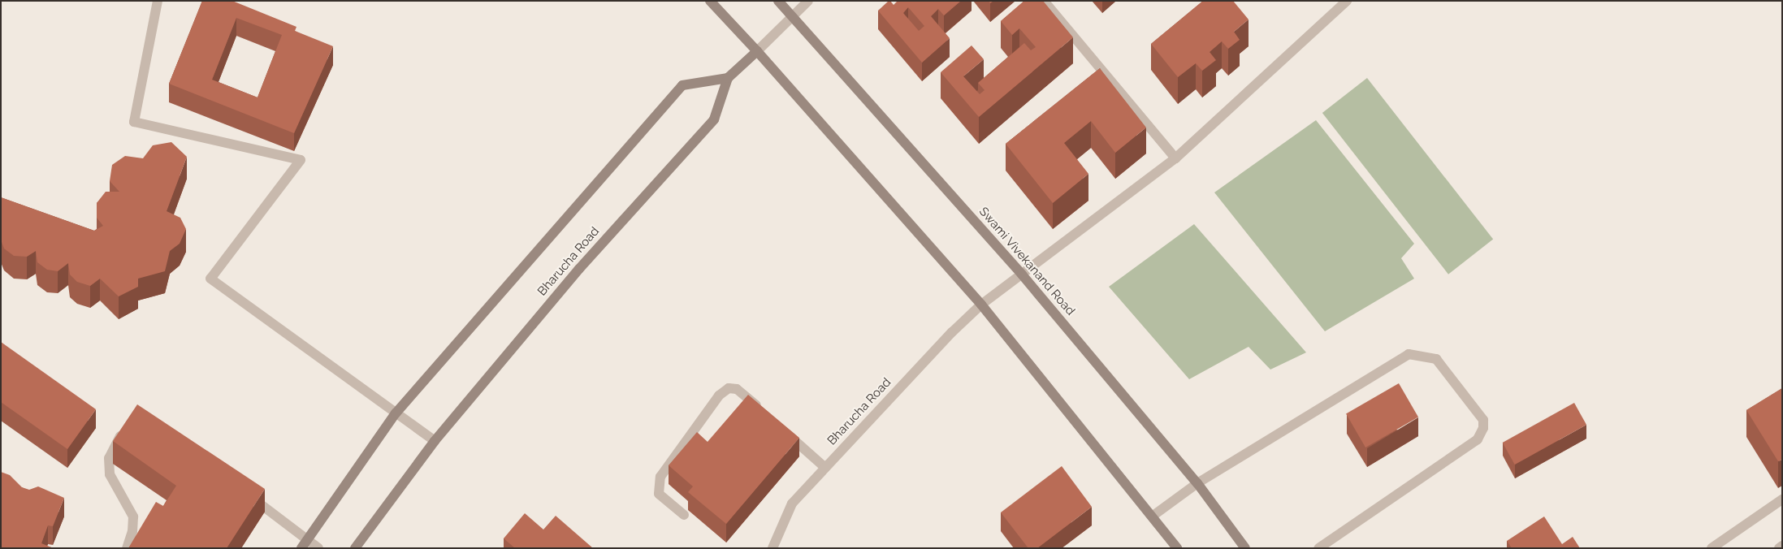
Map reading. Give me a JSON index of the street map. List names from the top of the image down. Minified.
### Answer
{"streets":{"main road":["Bharucha Road","Swami Vivekanand Road"]},"crossings":[["Bharucha Road","Swami Vivekanand Road"]]}
